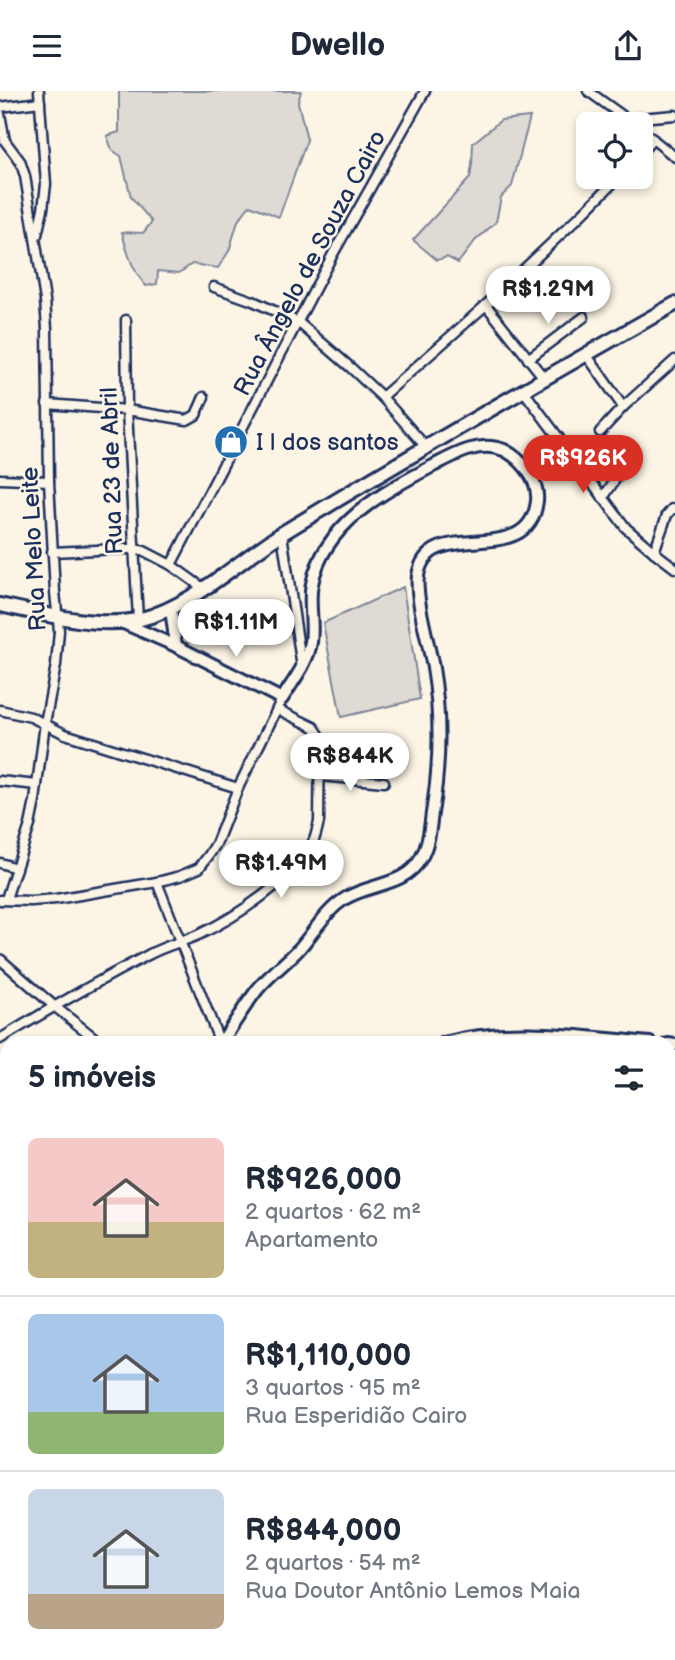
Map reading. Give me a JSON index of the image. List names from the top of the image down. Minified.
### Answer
{"streets":{"street":["Rua Ângelo de Souza Cairo","Rua 23 de Abril","Rua Melo Leite"]},"places":{"shop":["I l dos santos"]},"page":{"header":"Dwello","price":["R$1.29M","R$926K","R$1.11M","R$844K","R$1.49M"],"heading":"5 imóveis","list":[{"name":"R$926,000","note":"2 quartos · 62 m² · Apartamento"},{"name":"R$1,110,000","note":"3 quartos · 95 m² · Rua Esperidião Cairo"},{"name":"R$844,000","note":"2 quartos · 54 m² · Rua Doutor Antônio Lemos Maia"}]}}
